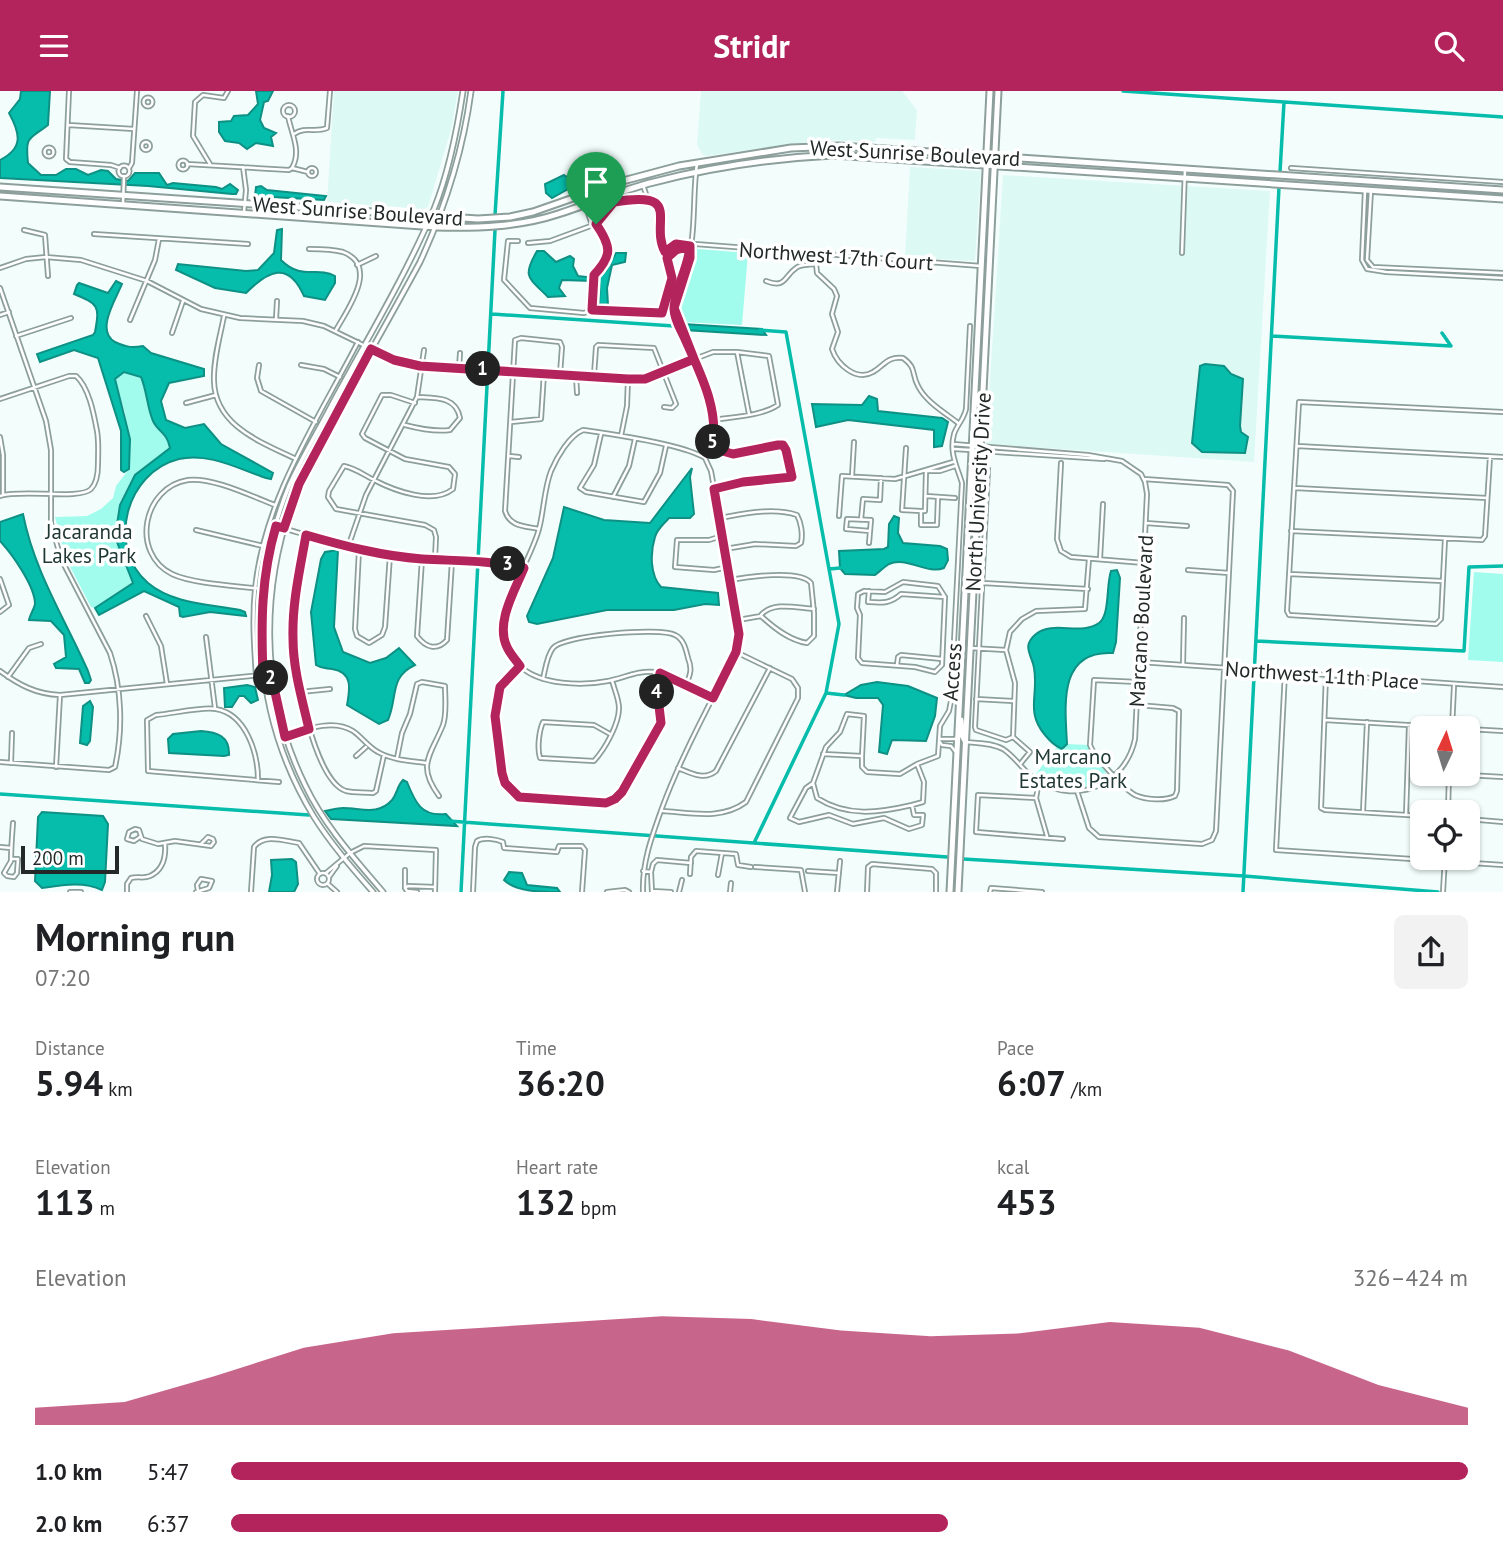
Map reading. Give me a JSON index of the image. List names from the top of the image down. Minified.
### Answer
{"streets":{"main road":["West Sunrise Boulevard","North University Drive"],"street":["Northwest 17th Court","Marcano Boulevard","Access","Northwest 11th Place"]},"crossings":[["West Sunrise Boulevard","North University Drive"],["Northwest 17th Court","North University Drive"],["Marcano Boulevard","Northwest 11th Place"]],"parks":["Jacaranda Lakes Park","Marcano Estates Park"],"scale_bar":"200 m","north":"top","page":{"header":"Stridr","pins":["1","5","3","2","4"],"scale":"200 m","heading":["Morning run","07:20"],"stats":[["Distance","5.94 km"],["Time","36:20"],["Pace","6:07 /km"],["Elevation","113 m"],["Heart rate","132 bpm"],["kcal","453"]],"chart":["Elevation","326–424 m"],"list":[{"name":"1.0 km","note":"5:47"},{"name":"2.0 km","note":"6:37"}]}}
